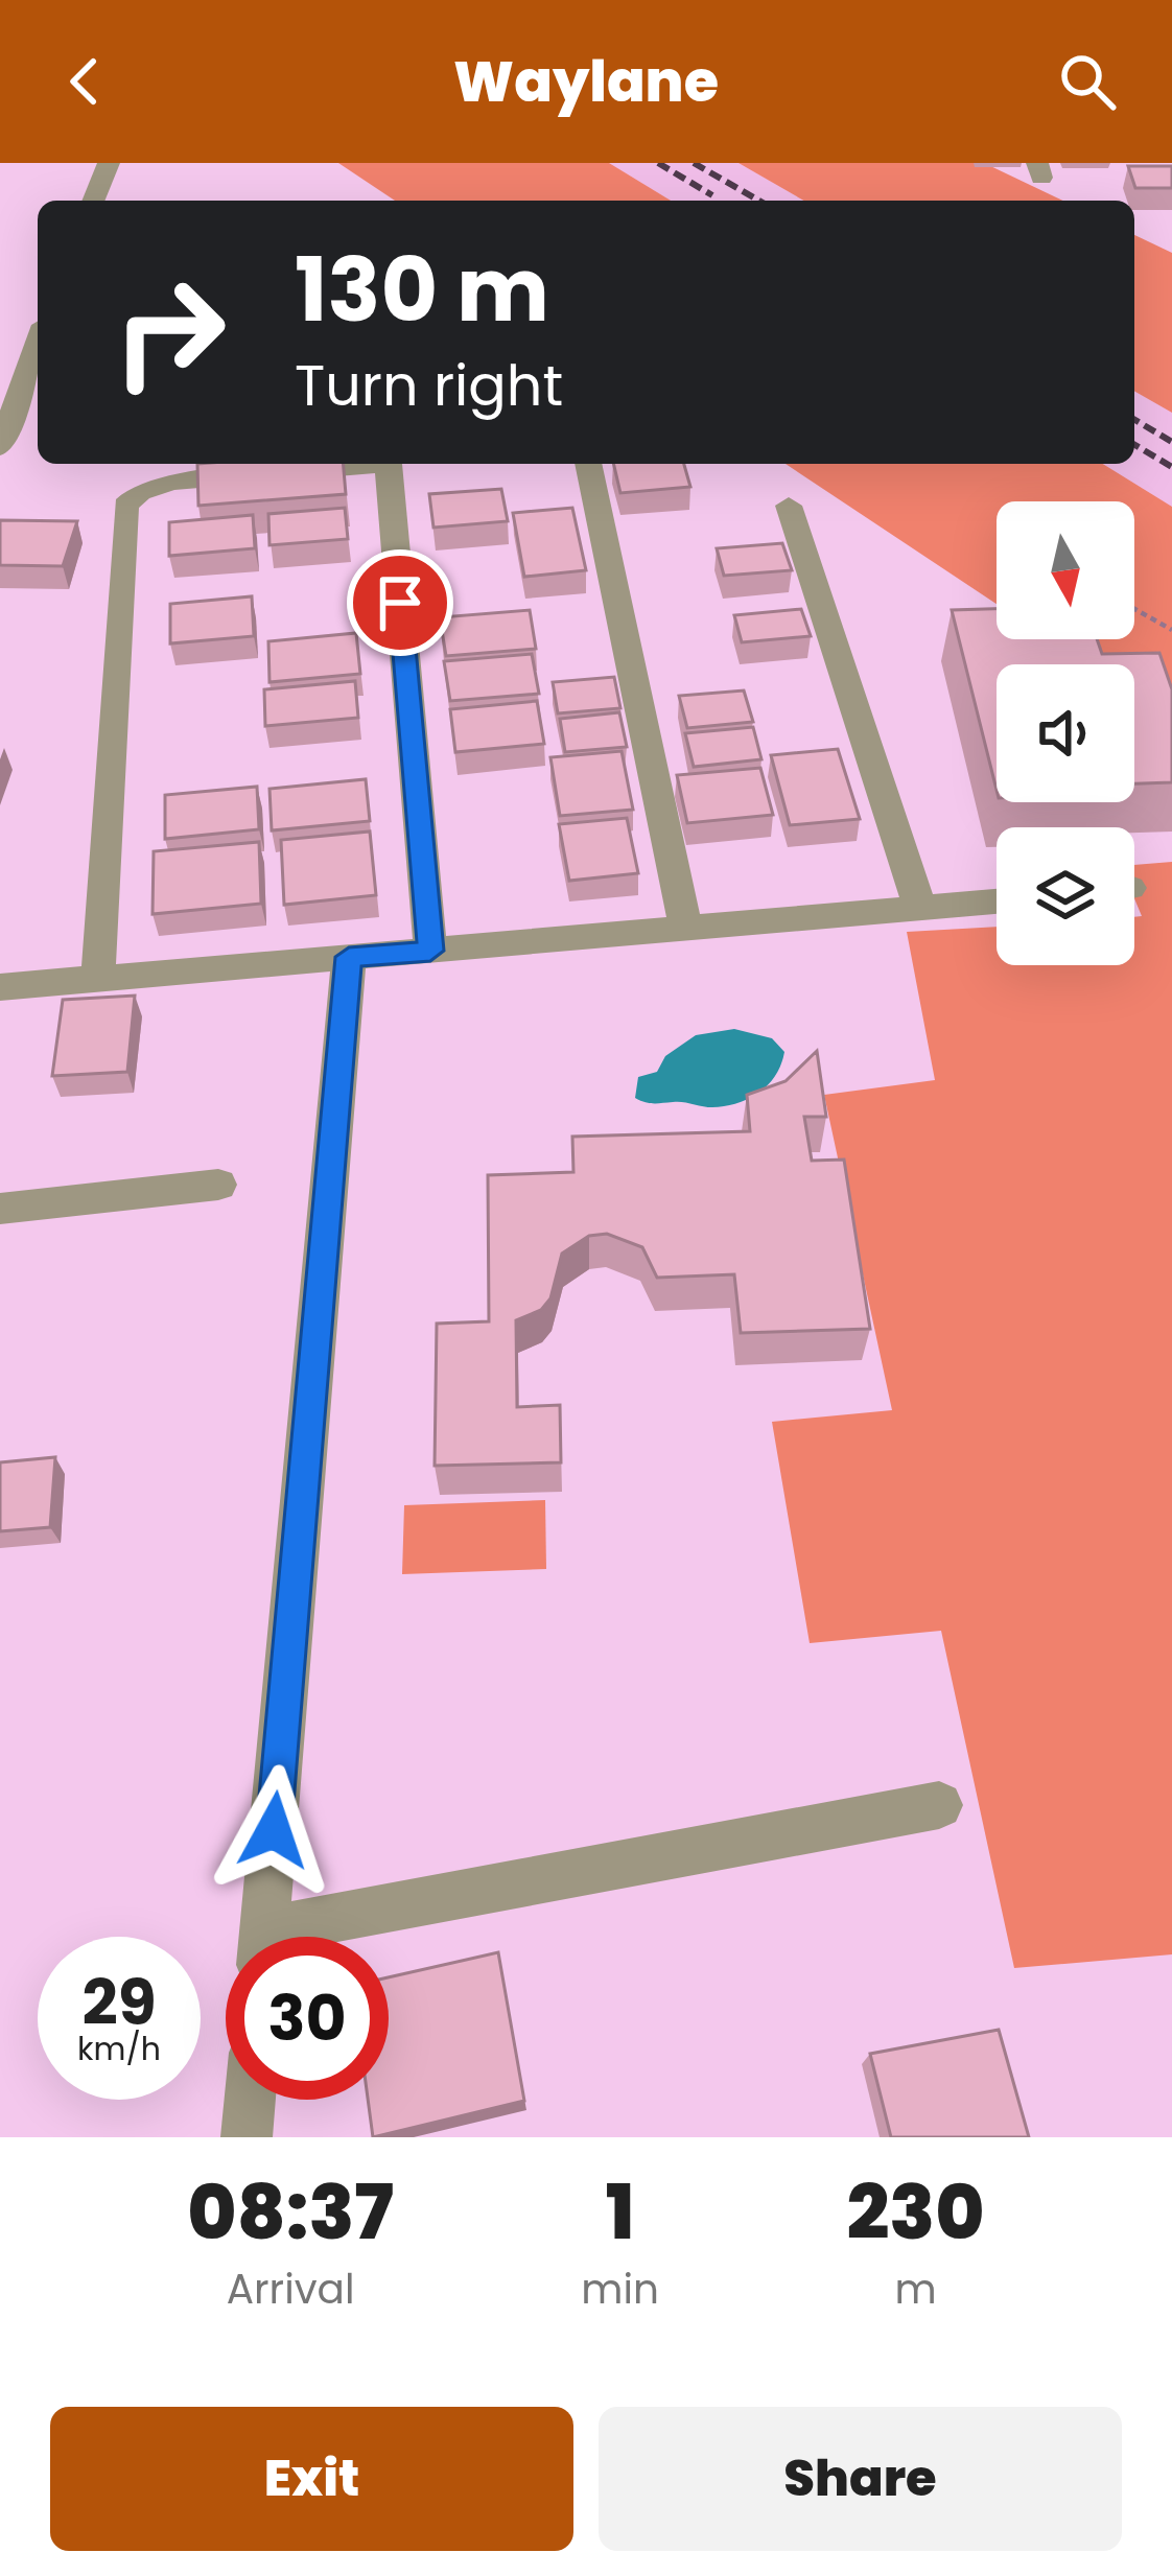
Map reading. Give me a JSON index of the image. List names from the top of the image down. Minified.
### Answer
{"north":"bottom","page":{"header":"Waylane","turn":["130 m","Turn right"],"speed":"29 km/h","limit":"30","eta":["08:37","Arrival","1","min","230","m"],"buttons":["Exit","Share"]}}
